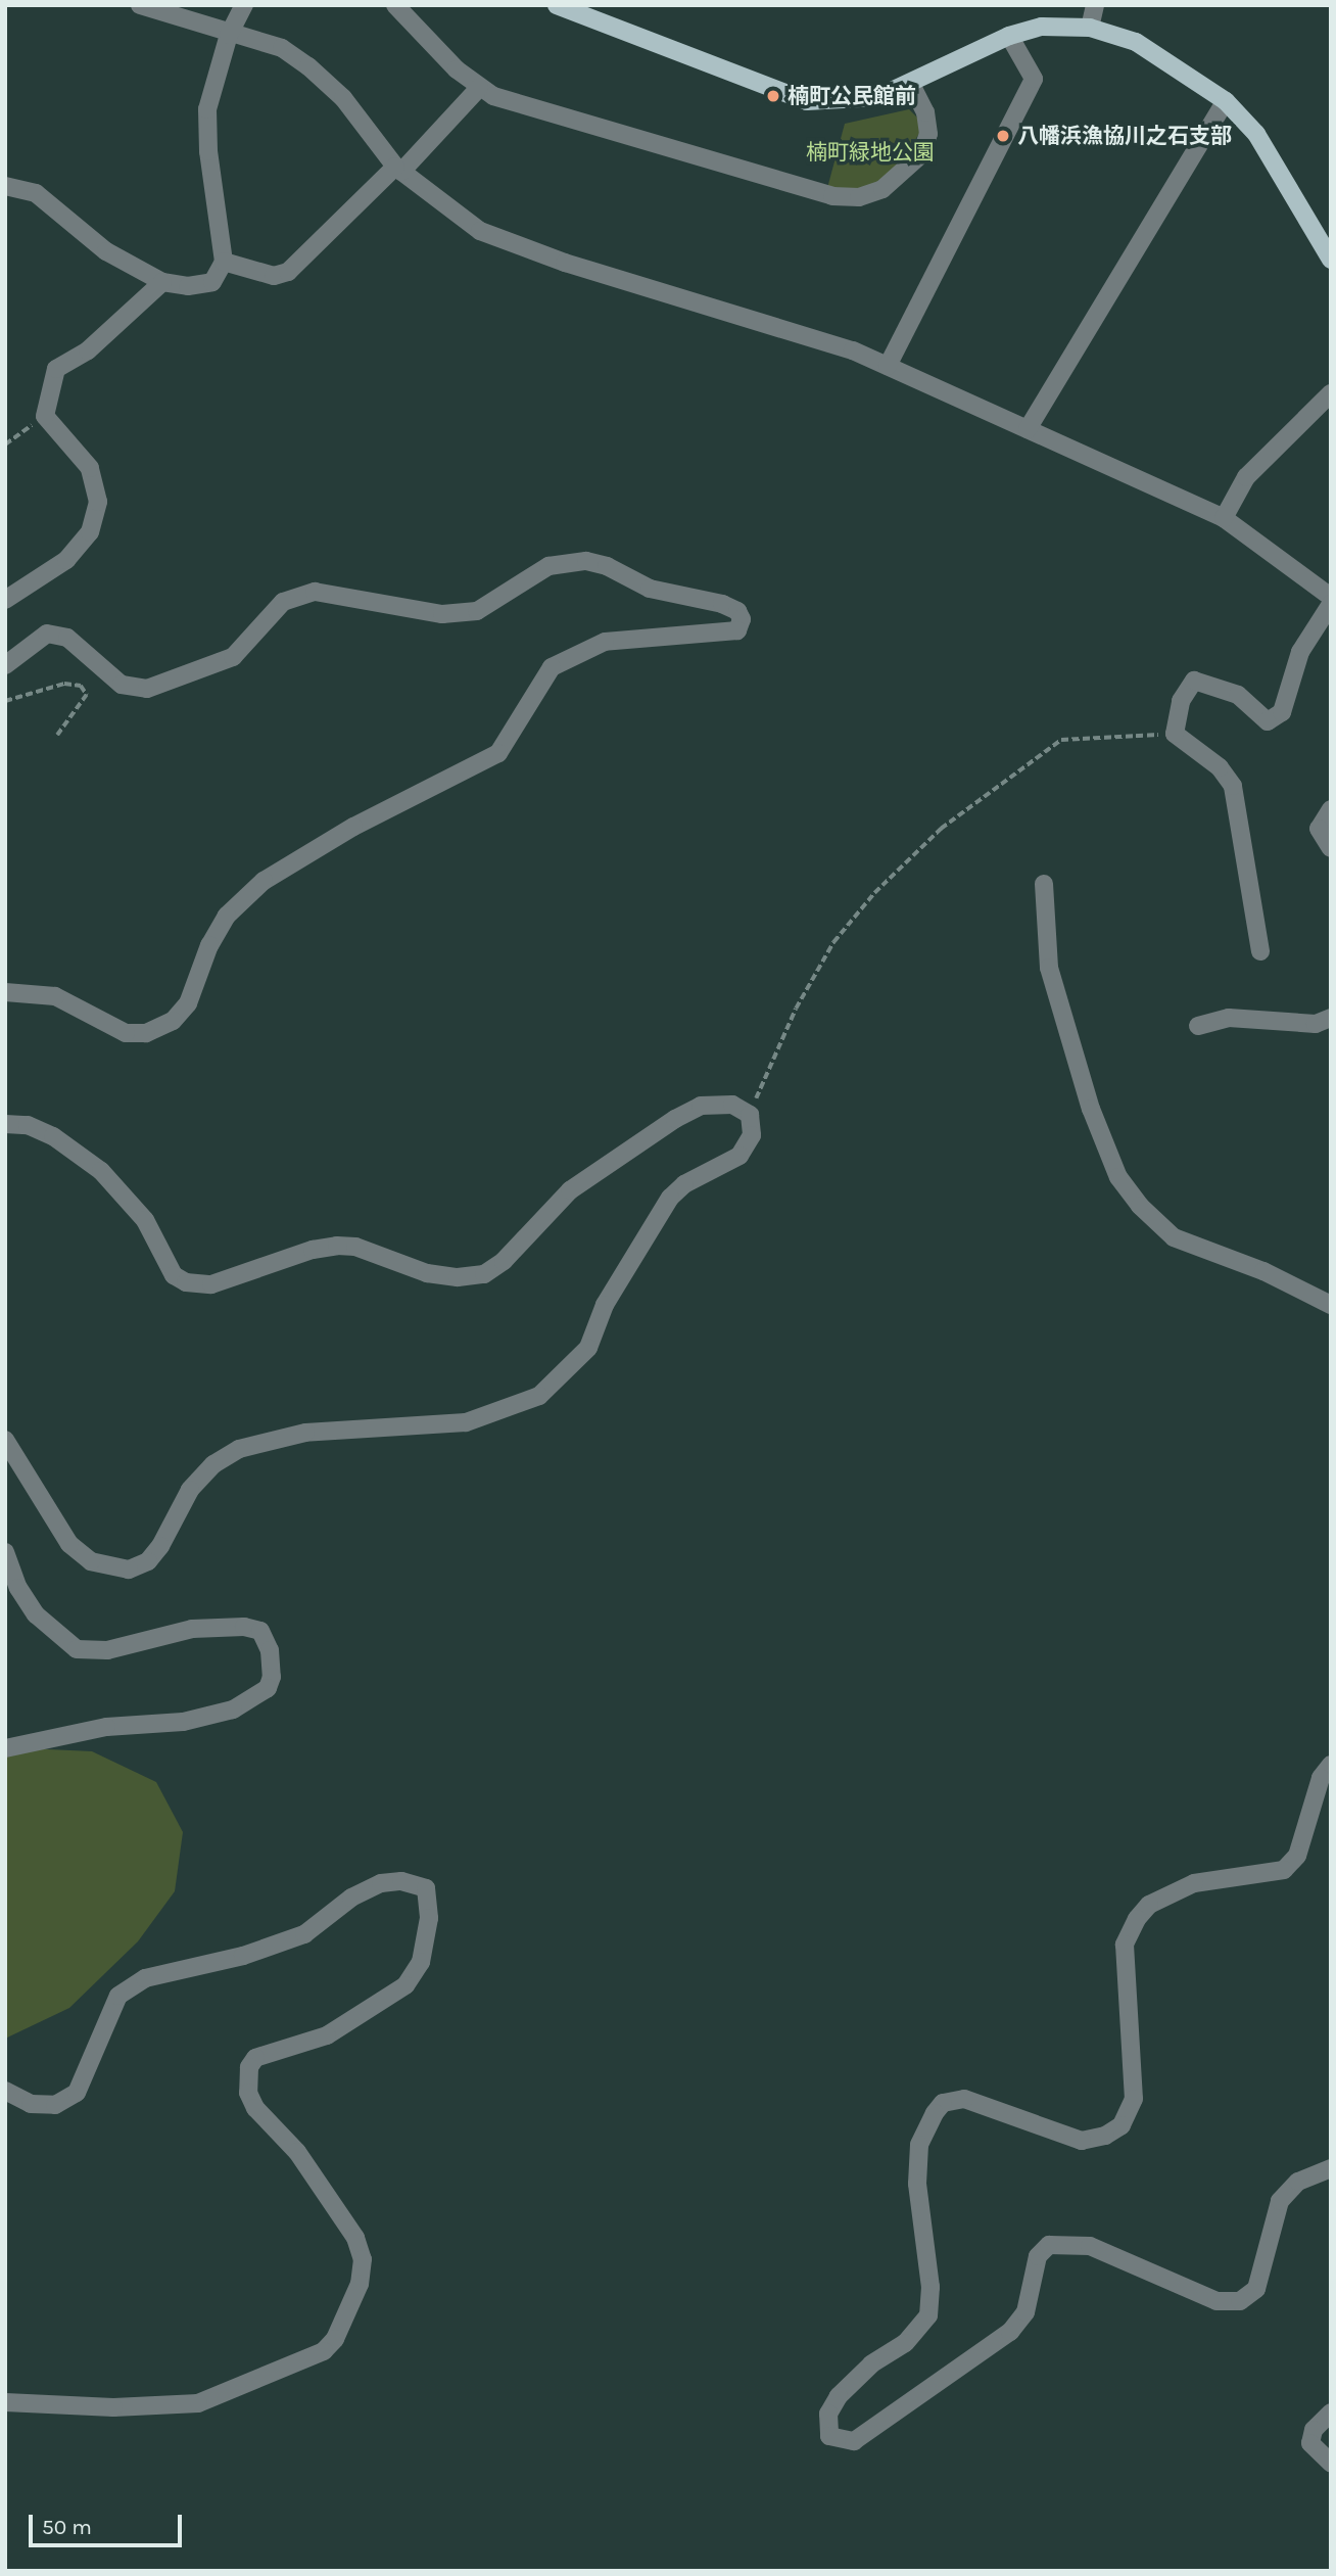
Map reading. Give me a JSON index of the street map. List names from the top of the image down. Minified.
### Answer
{"parks":["楠町緑地公園"],"places":["楠町公民館前","八幡浜漁協川之石支部"],"scale_bar":"50 m"}
